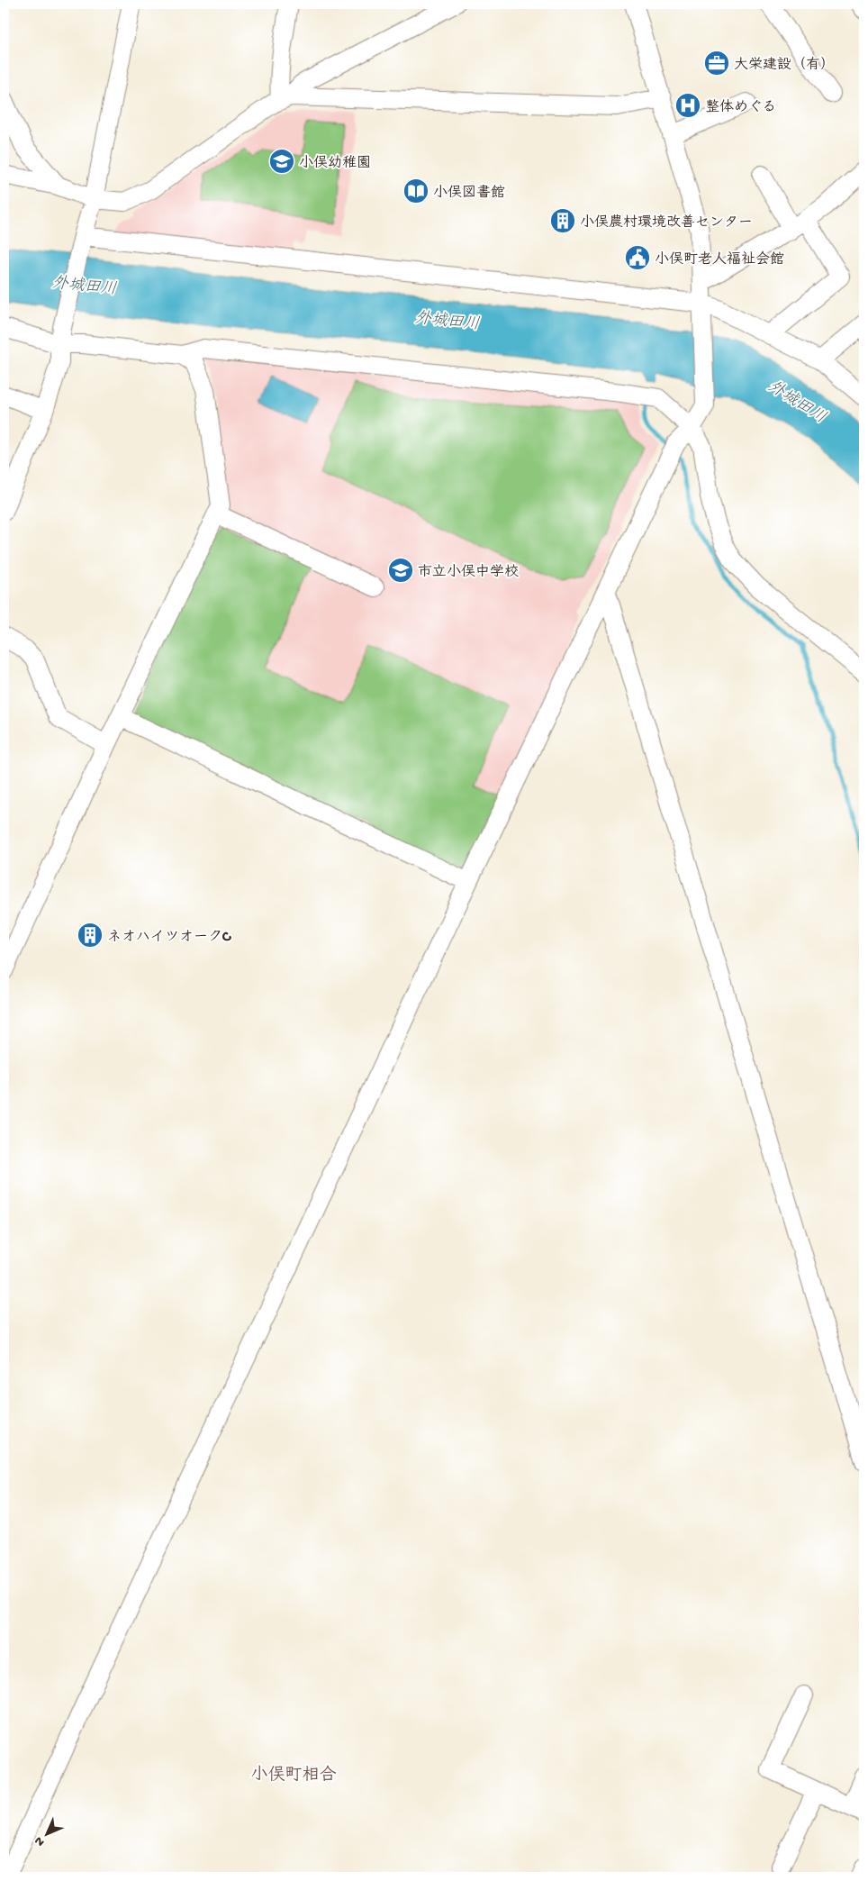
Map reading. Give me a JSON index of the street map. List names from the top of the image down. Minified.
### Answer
{"districts":["小俣町相合"],"water":["外城田川"],"places":{"office":["大栄建設（有）"],"hospital":["整体めぐる"],"school or university":["小俣幼稚園","市立小俣中学校"],"library":["小俣図書館"],"building":["小俣農村環境改善センター","ネオハイツオークC"],"public building":["小俣町老人福祉会館"]},"north":"bottom left"}
